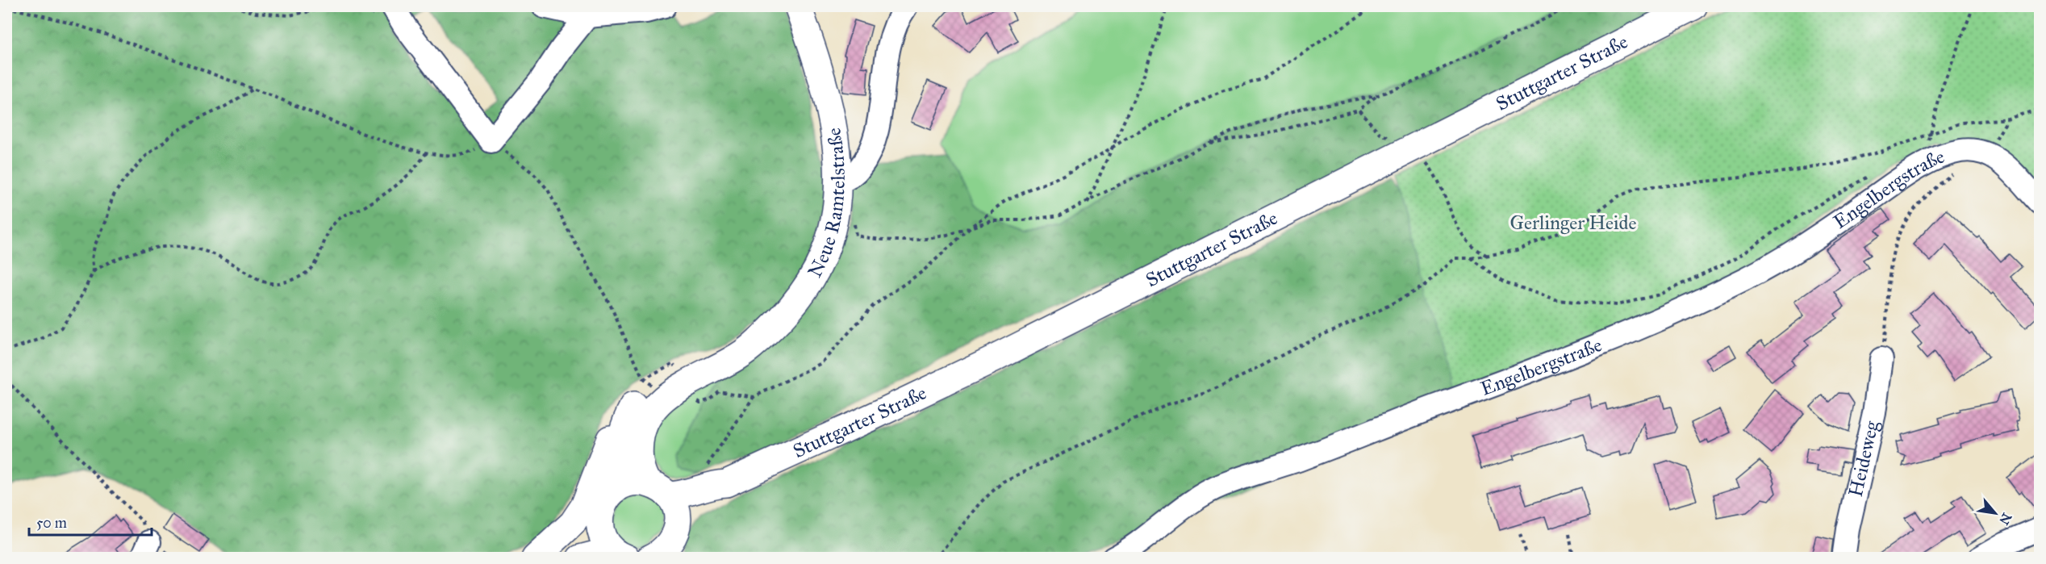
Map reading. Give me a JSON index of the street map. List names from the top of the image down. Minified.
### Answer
{"streets":{"main road":["Stuttgarter Straße","Neue Ramtelstraße"],"street":["Engelbergstraße","Heideweg"]},"crossings":[["Stuttgarter Straße","Neue Ramtelstraße"]],"parks":["Gerlinger Heide"],"scale_bar":"50 m","north":"bottom right"}
